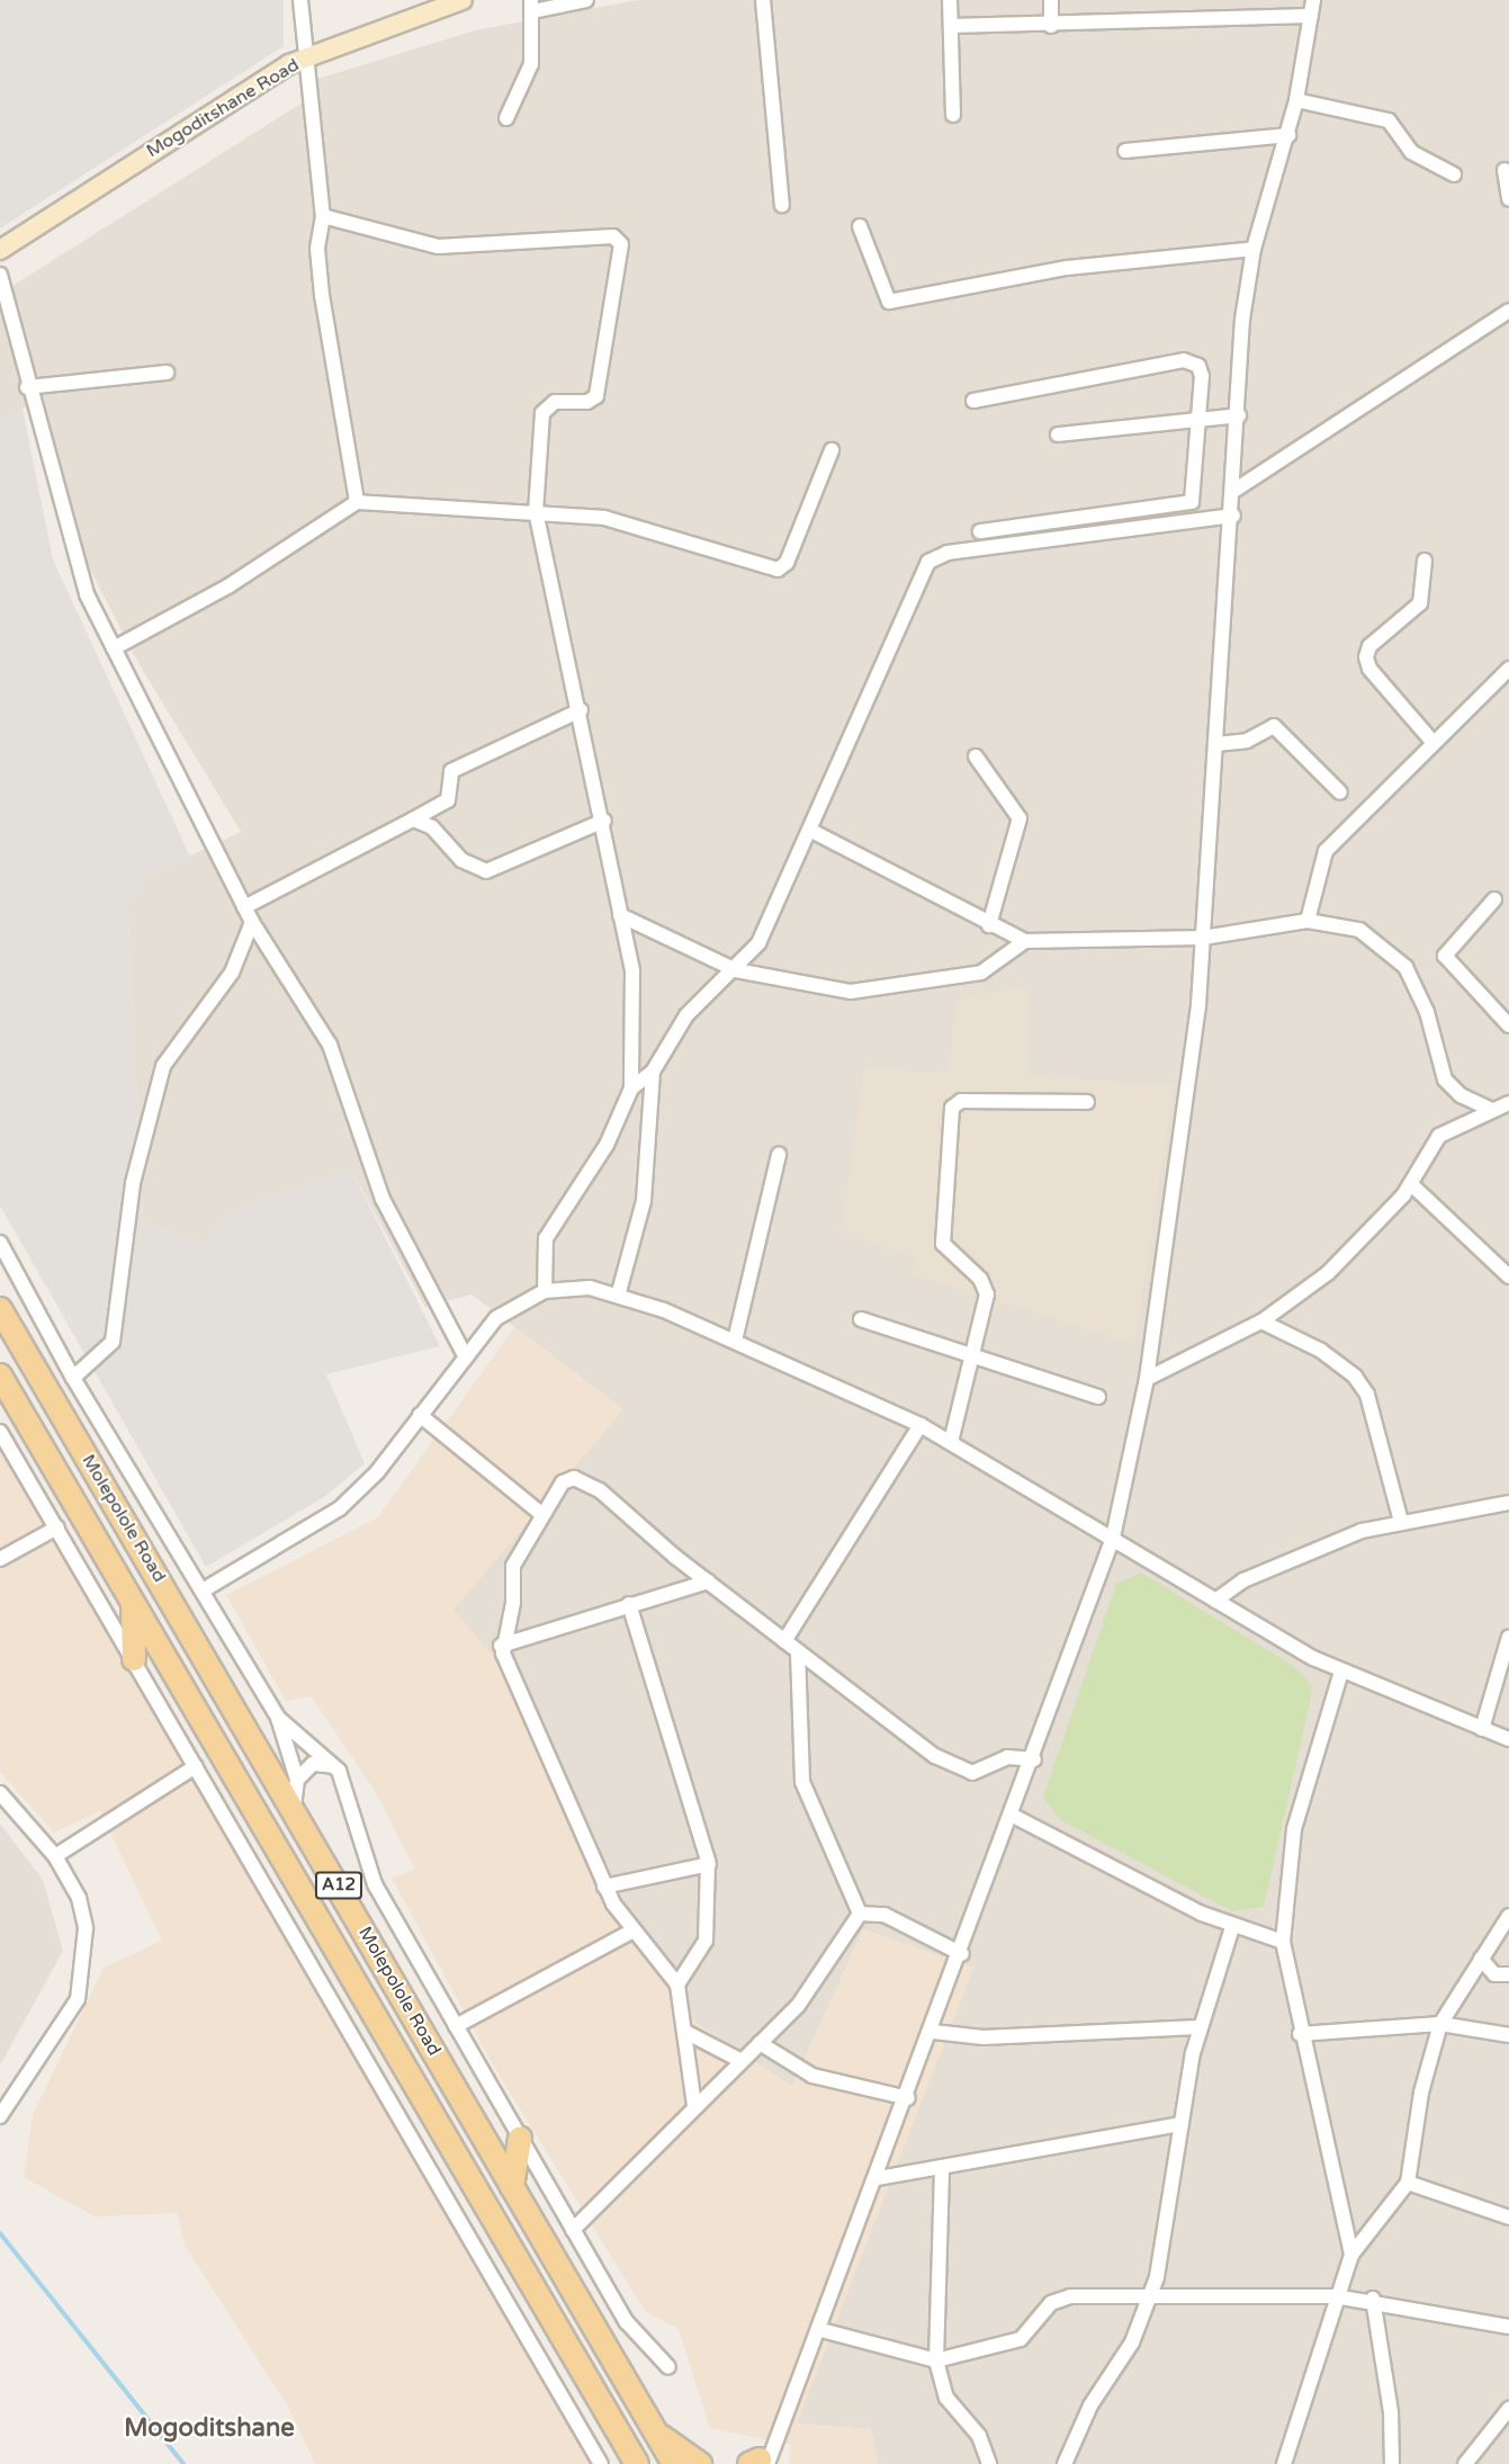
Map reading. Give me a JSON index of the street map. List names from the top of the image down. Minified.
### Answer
{"streets":{"main road":["Mogoditshane Road","Molepolole Road","A12"]},"districts":["Mogoditshane"]}
